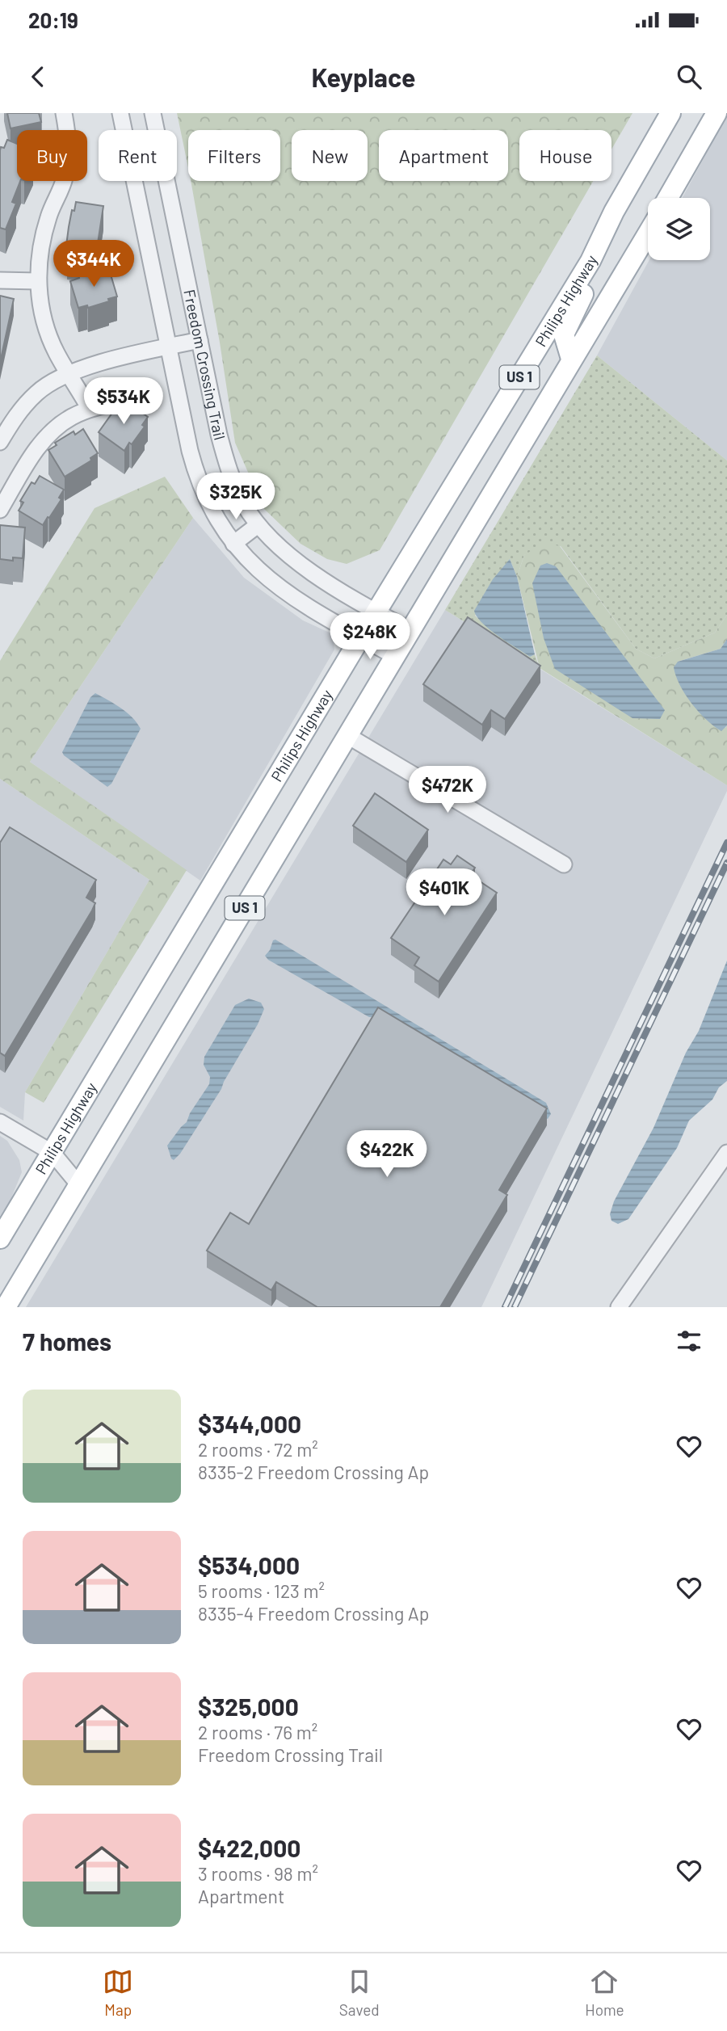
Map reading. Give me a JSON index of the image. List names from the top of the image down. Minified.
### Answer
{"streets":{"main road":["Philips Highway","US 1"],"street":["Freedom Crossing Trail"]},"crossings":[["Philips Highway","Freedom Crossing Trail"],["Freedom Crossing Trail","US 1"]],"page":{"status":"20:19","header":"Keyplace","chip":["Buy","Rent","Filters","New","Apartment","House"],"price":["$344K","$534K","$325K","$248K","$472K","$401K","$422K"],"heading":"7 homes","list":[{"name":"$344,000","note":"2 rooms · 72 m² · 8335-2 Freedom Crossing Ap"},{"name":"$534,000","note":"5 rooms · 123 m² · 8335-4 Freedom Crossing Ap"},{"name":"$325,000","note":"2 rooms · 76 m² · Freedom Crossing Trail"},{"name":"$422,000","note":"3 rooms · 98 m² · Apartment"}],"tabs":["Map","Saved","Home"]}}
